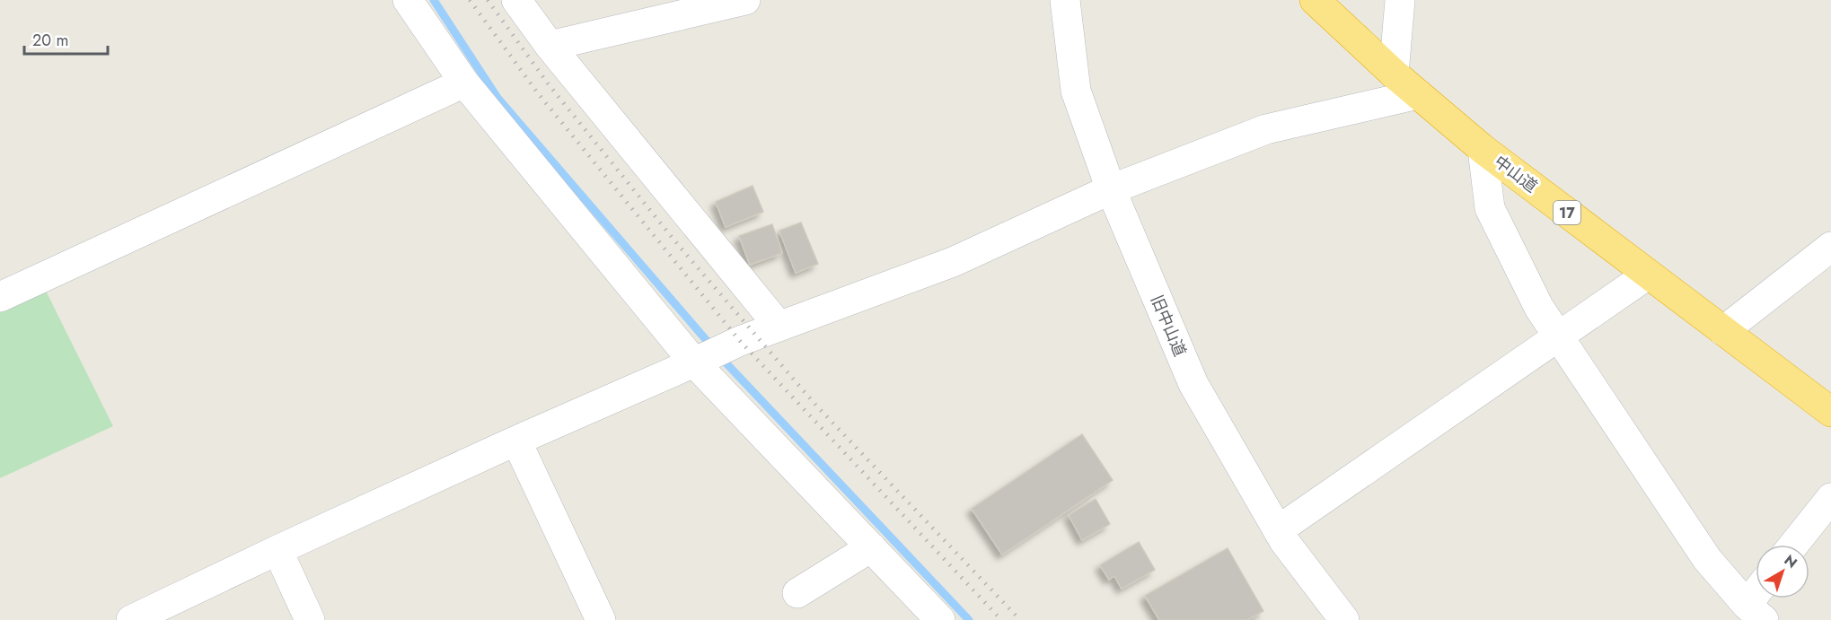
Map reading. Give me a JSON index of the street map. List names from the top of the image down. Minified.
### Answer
{"streets":{"highway":["中山道","17"],"street":["旧中山道"]},"scale_bar":"20 m","north":"top right"}
